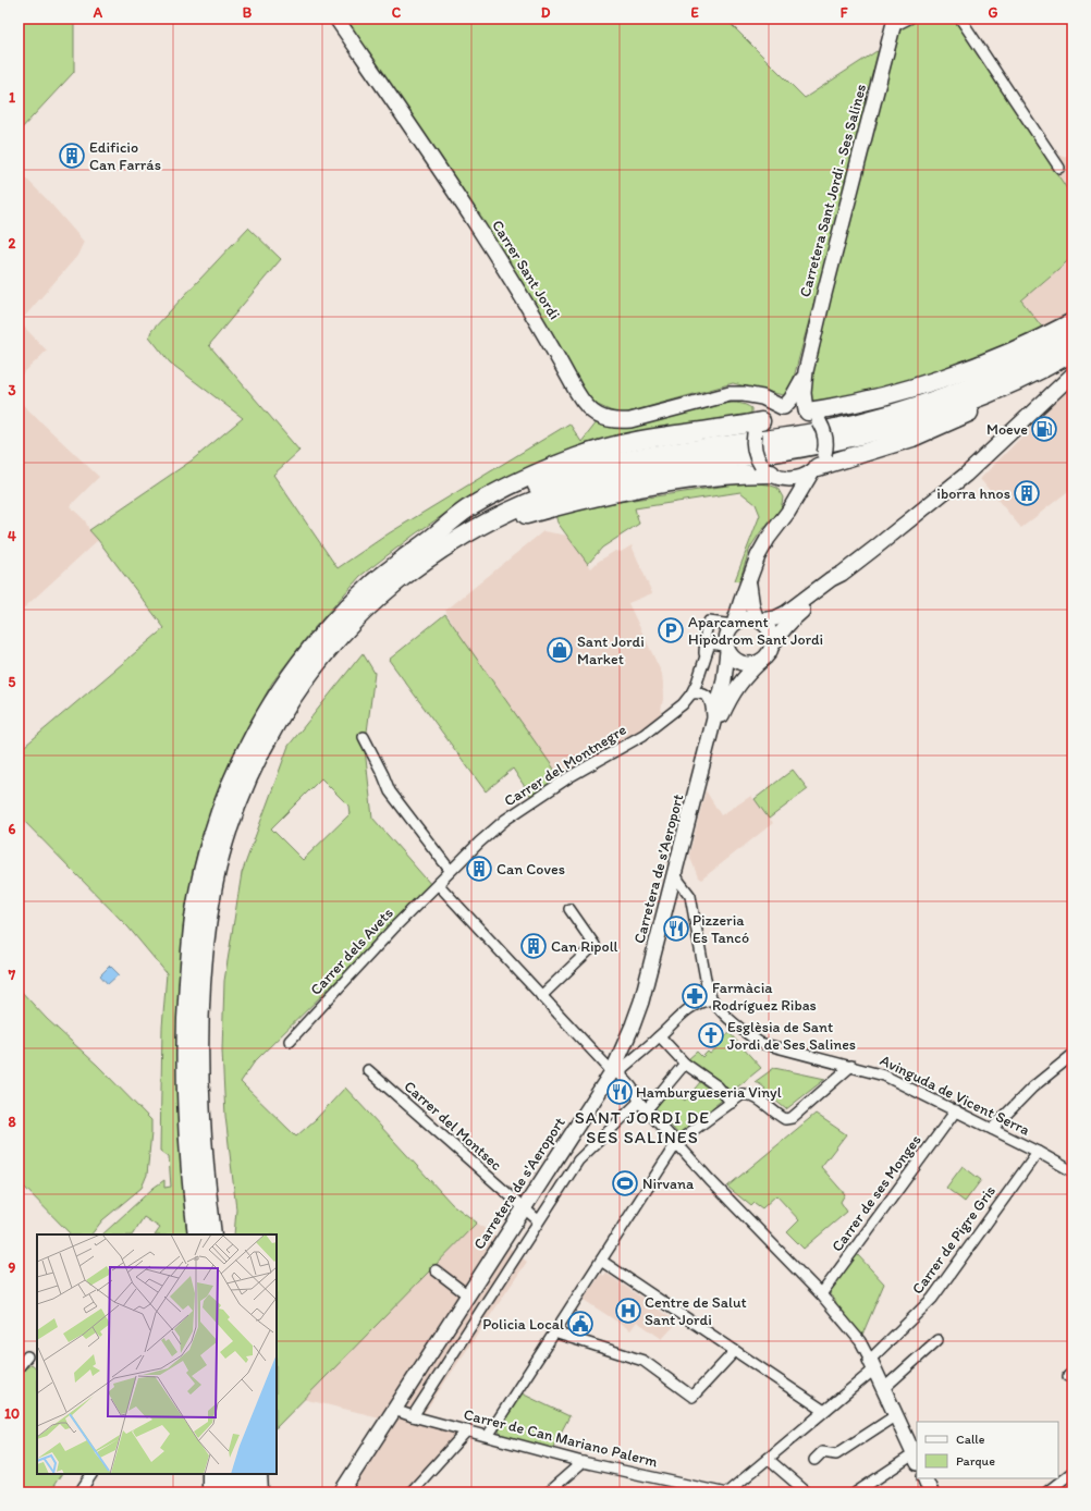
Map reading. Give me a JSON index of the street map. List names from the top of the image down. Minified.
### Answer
{"streets":{"main road":["Carretera Sant Jordi - Ses Salines","Carrer Sant Jordi","Carretera de s'Aeroport"],"street":["Carrer del Montnegre","Carrer dels Avets","Avinguda de Vicent Serra","Carrer del Montsec","Carrer de ses Monges","Carrer de Pigre Gris","Carrer de Can Mariano Palerm"]},"crossings":[["Carretera Sant Jordi - Ses Salines","Carrer Sant Jordi"],["Carrer del Montnegre","Carrer dels Avets"],["Carretera de s'Aeroport","Avinguda de Vicent Serra"],["Carretera de s'Aeroport","Carrer del Montsec"],["Carretera de s'Aeroport","Carrer de Can Mariano Palerm"],["Avinguda de Vicent Serra","Carrer de ses Monges"],["Avinguda de Vicent Serra","Carrer de Pigre Gris"]],"districts":["SANT JORDI DE SES SALINES"],"places":{"building":["Edificio Can Farrás","iborra hnos","Can Coves","Can Ripoll"],"fuel station":["Moeve"],"parking":["Aparcament Hipòdrom Sant Jordi"],"shop":["Sant Jordi Market"],"restaurant":["Pizzeria Es Tancó","Hamburgueseria Vinyl"],"pharmacy":["Farmàcia Rodríguez Ribas"],"church":["Esglèsia de Sant Jordi de Ses Salines"],"sports":["Nirvana"],"hospital":["Centre de Salut Sant Jordi"],"public building":["Policia Local"]},"legend":["Calle","Parque"],"grid":{"columns":["A","B","C","D","E","F","G"],"rows":["1","2","3","4","5","6","7","8","9","10"]}}
